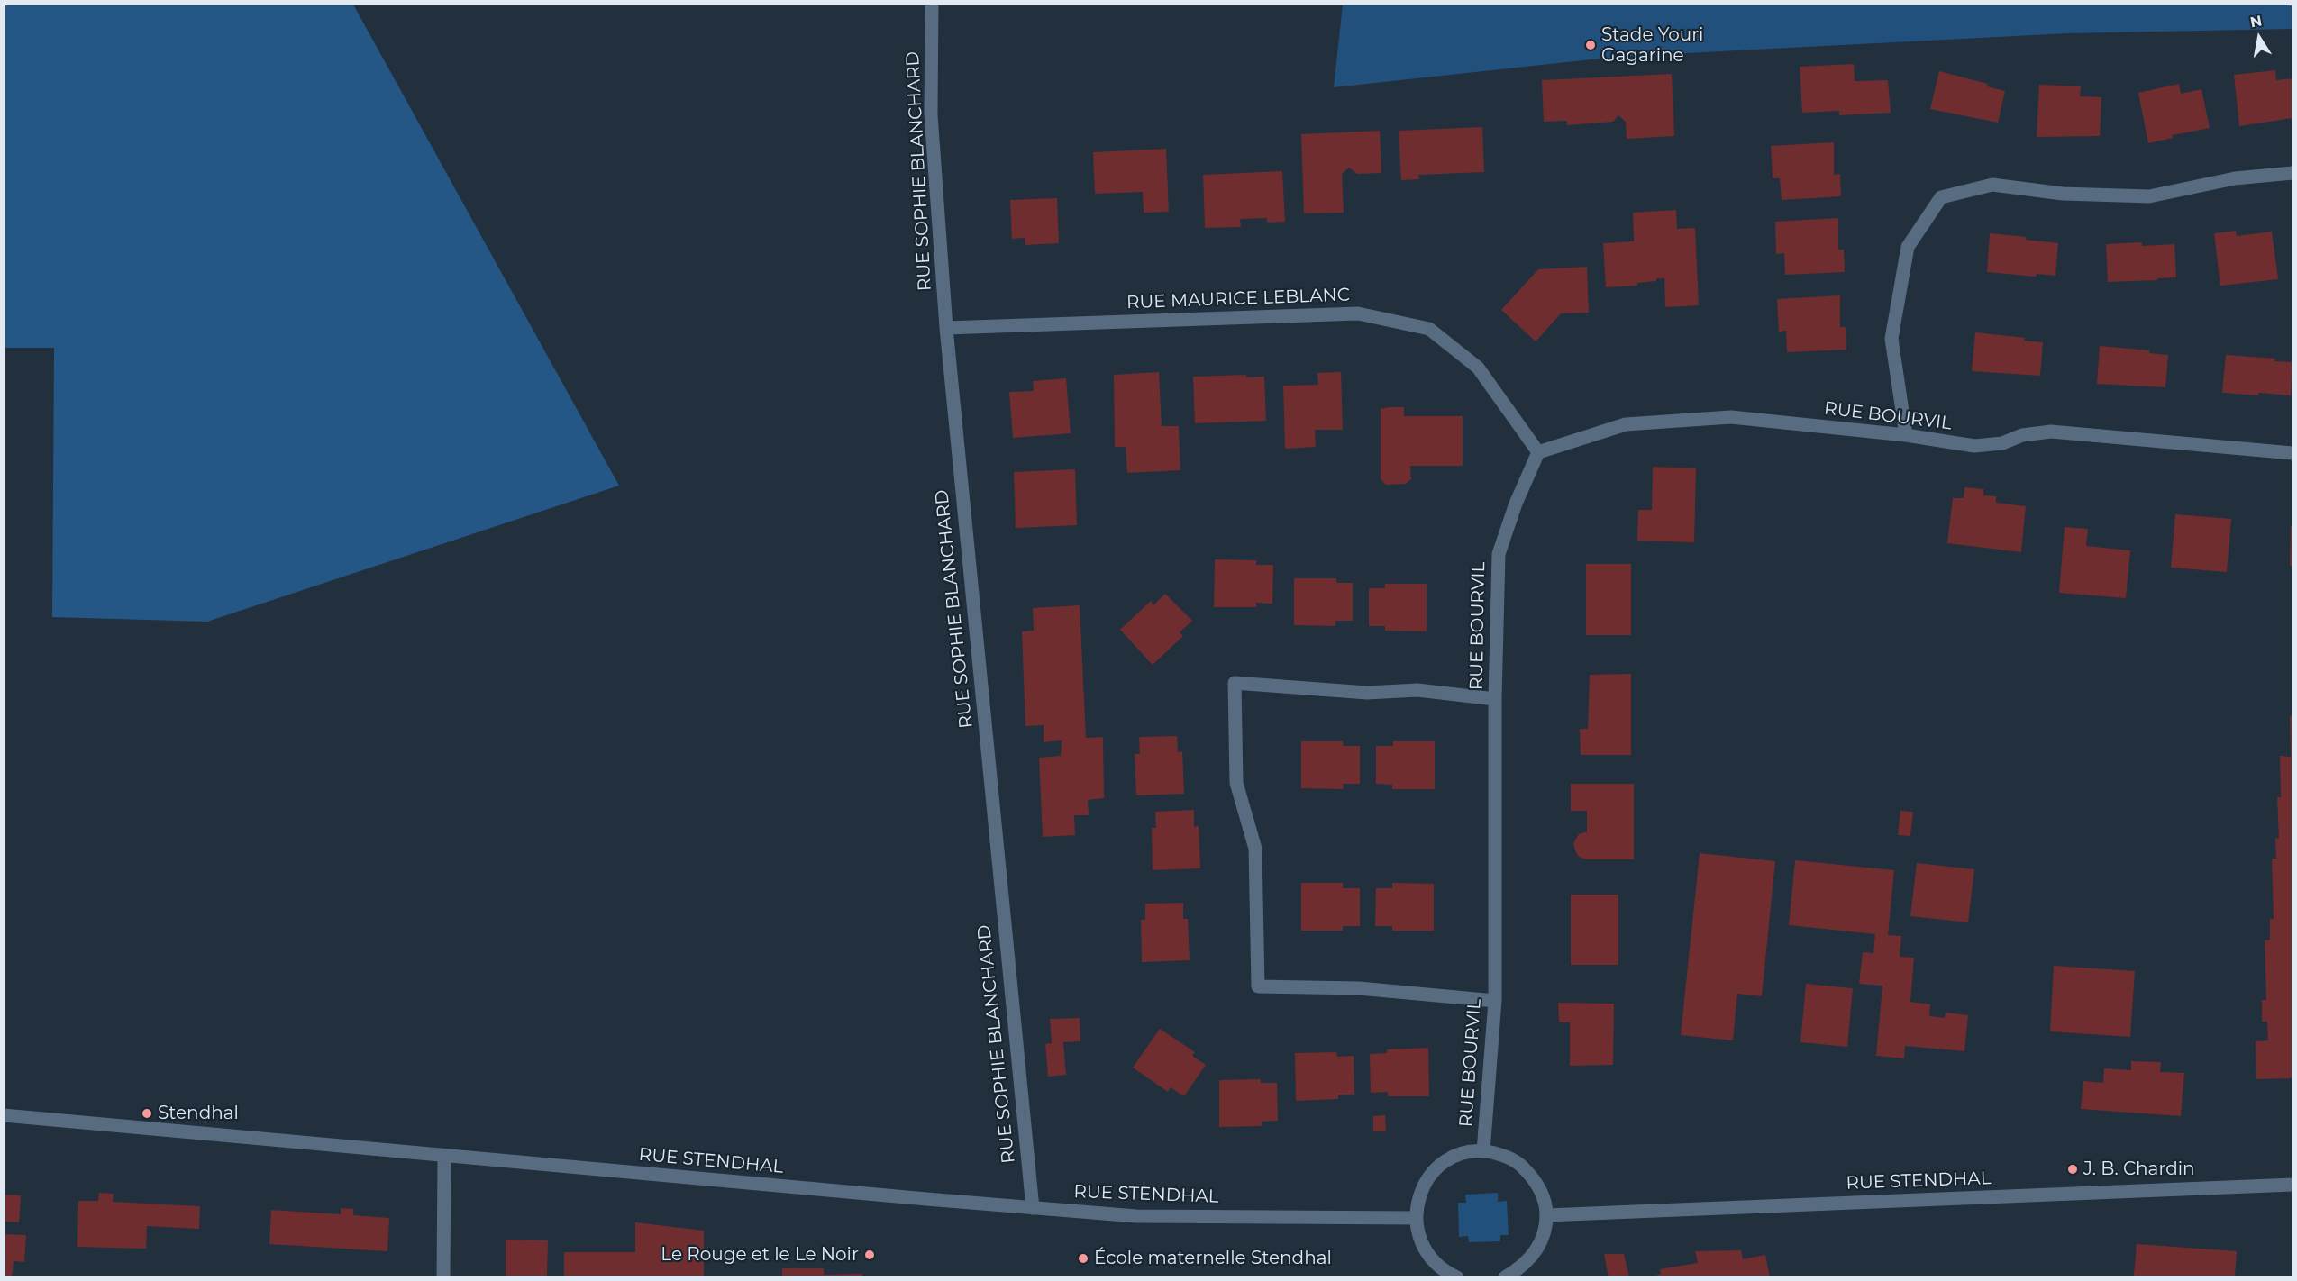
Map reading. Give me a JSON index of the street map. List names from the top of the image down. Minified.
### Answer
{"streets":{"street":["RUE SOPHIE BLANCHARD","RUE MAURICE LEBLANC","RUE BOURVIL","RUE STENDHAL"]},"crossings":[["RUE SOPHIE BLANCHARD","RUE MAURICE LEBLANC"],["RUE SOPHIE BLANCHARD","RUE STENDHAL"],["RUE MAURICE LEBLANC","RUE BOURVIL"]],"places":["Stade Youri Gagarine","Stendhal","J. B. Chardin","Le Rouge et le Le Noir","École maternelle Stendhal"],"north":"top"}
